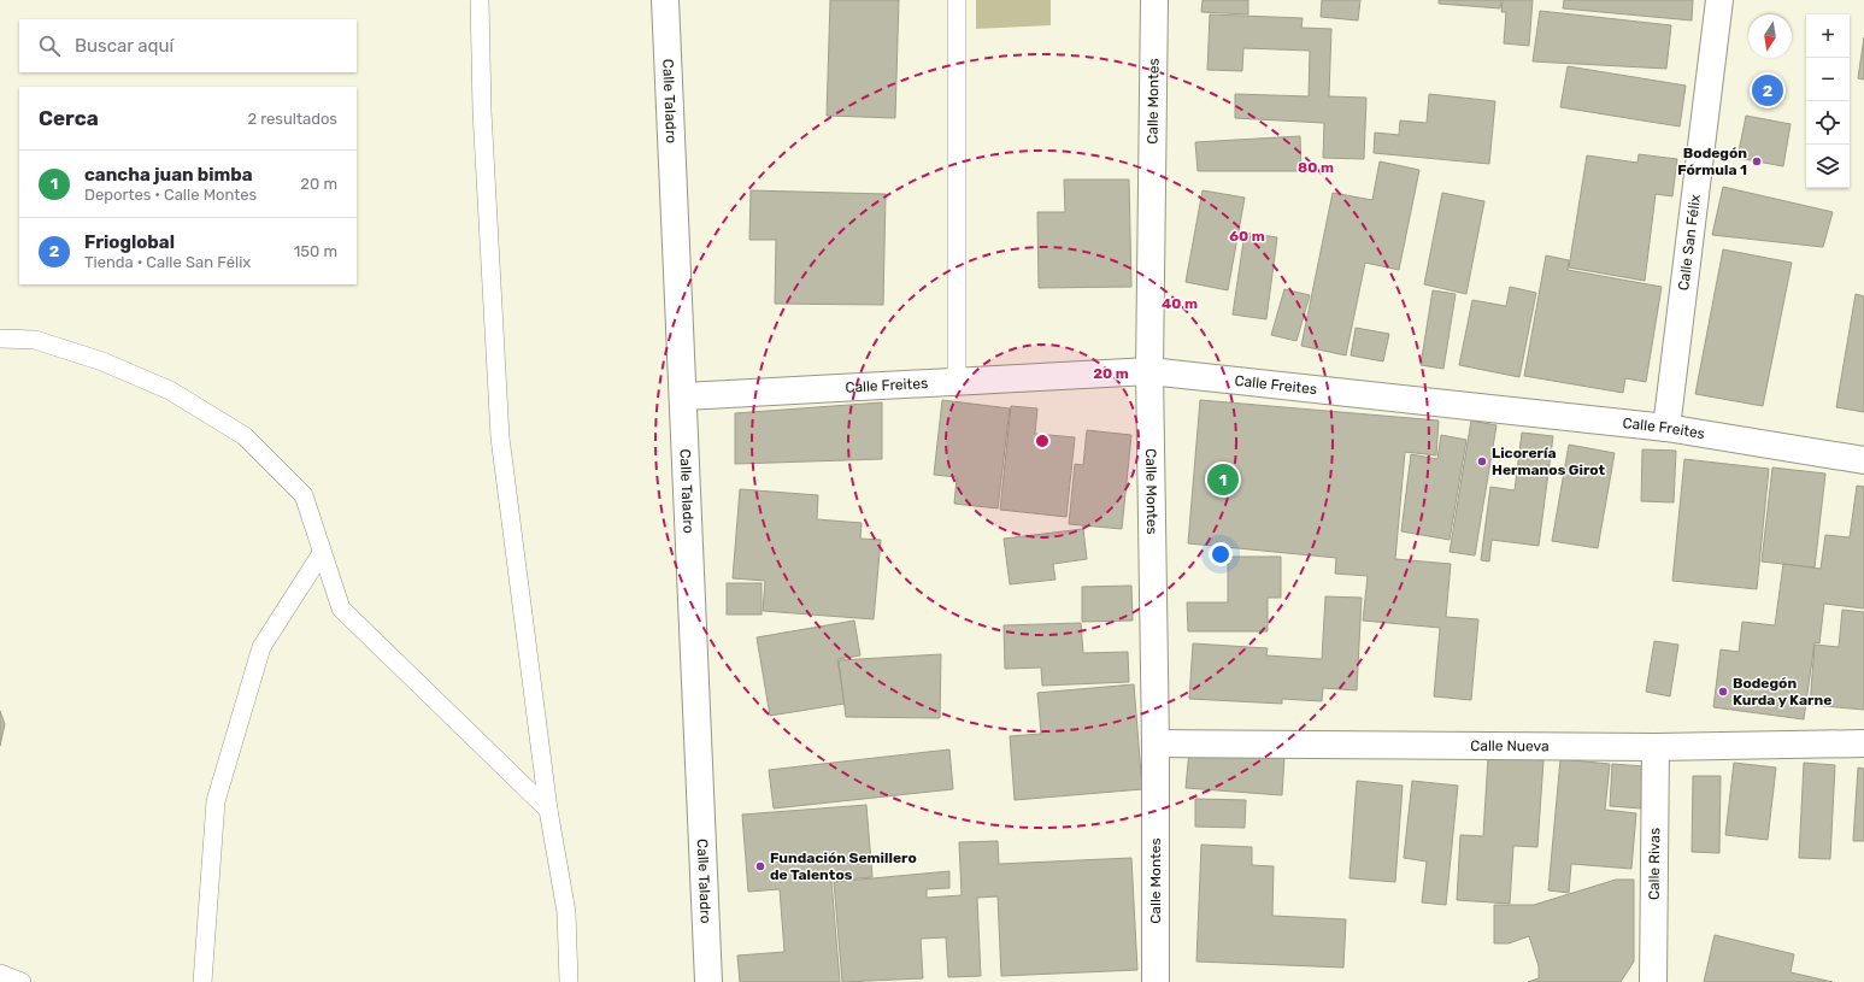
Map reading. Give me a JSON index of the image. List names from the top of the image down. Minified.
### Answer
{"streets":{"street":["Calle Taladro","Calle Montes","Calle San Félix","Calle Freites","Calle Nueva","Calle Rivas"]},"crossings":[["Calle Taladro","Calle Freites"],["Calle Montes","Calle Freites"],["Calle Montes","Calle Nueva"],["Calle San Félix","Calle Freites"],["Calle Nueva","Calle Rivas"]],"places":["Bodegón Fórmula 1","Licorería Hermanos Girot","Bodegón Kurda y Karne","Fundación Semillero de Talentos"],"north":"bottom","page":{"map_buttons":["+","−"],"search":"Buscar aquí","pins":["2","1"],"heading":["Cerca","2 resultados"],"list":[{"mark":"1","name":"cancha juan bimba","note":"Deportes · Calle Montes","value":"20 m"},{"mark":"2","name":"Frioglobal","note":"Tienda · Calle San Félix","value":"150 m"}]},"rings":["80 m","60 m","40 m","20 m"]}
